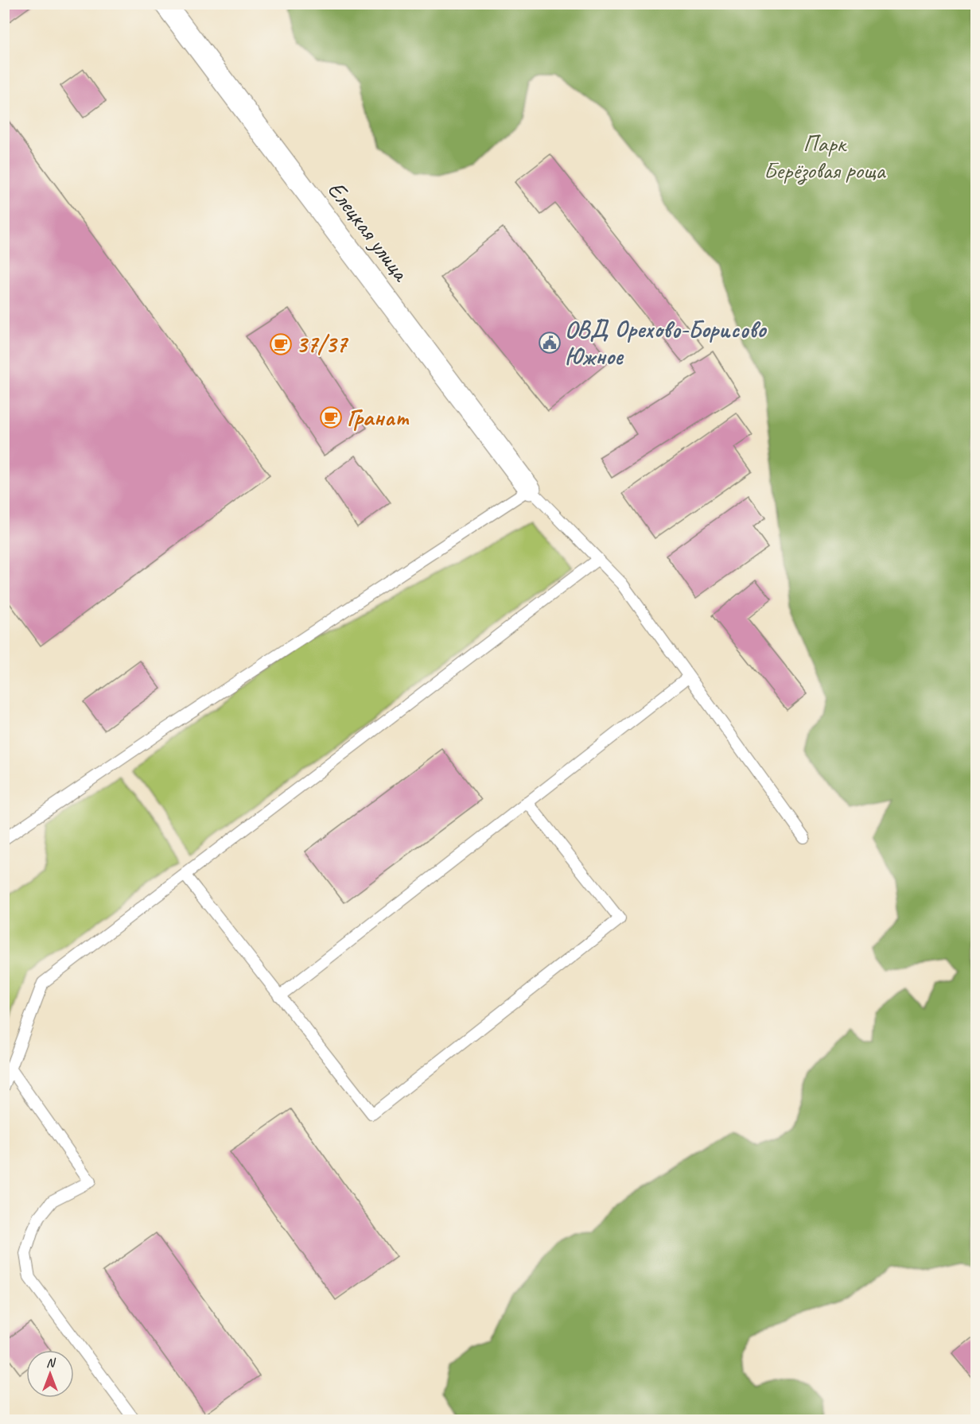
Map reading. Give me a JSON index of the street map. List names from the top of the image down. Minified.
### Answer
{"streets":{"street":["Елецкая улица"]},"parks":["Парк Берёзовая роща"],"places":{"public building":["ОВД Орехово-Борисово Южное"],"cafe":["37/37","Гранат"]},"north":"top"}
